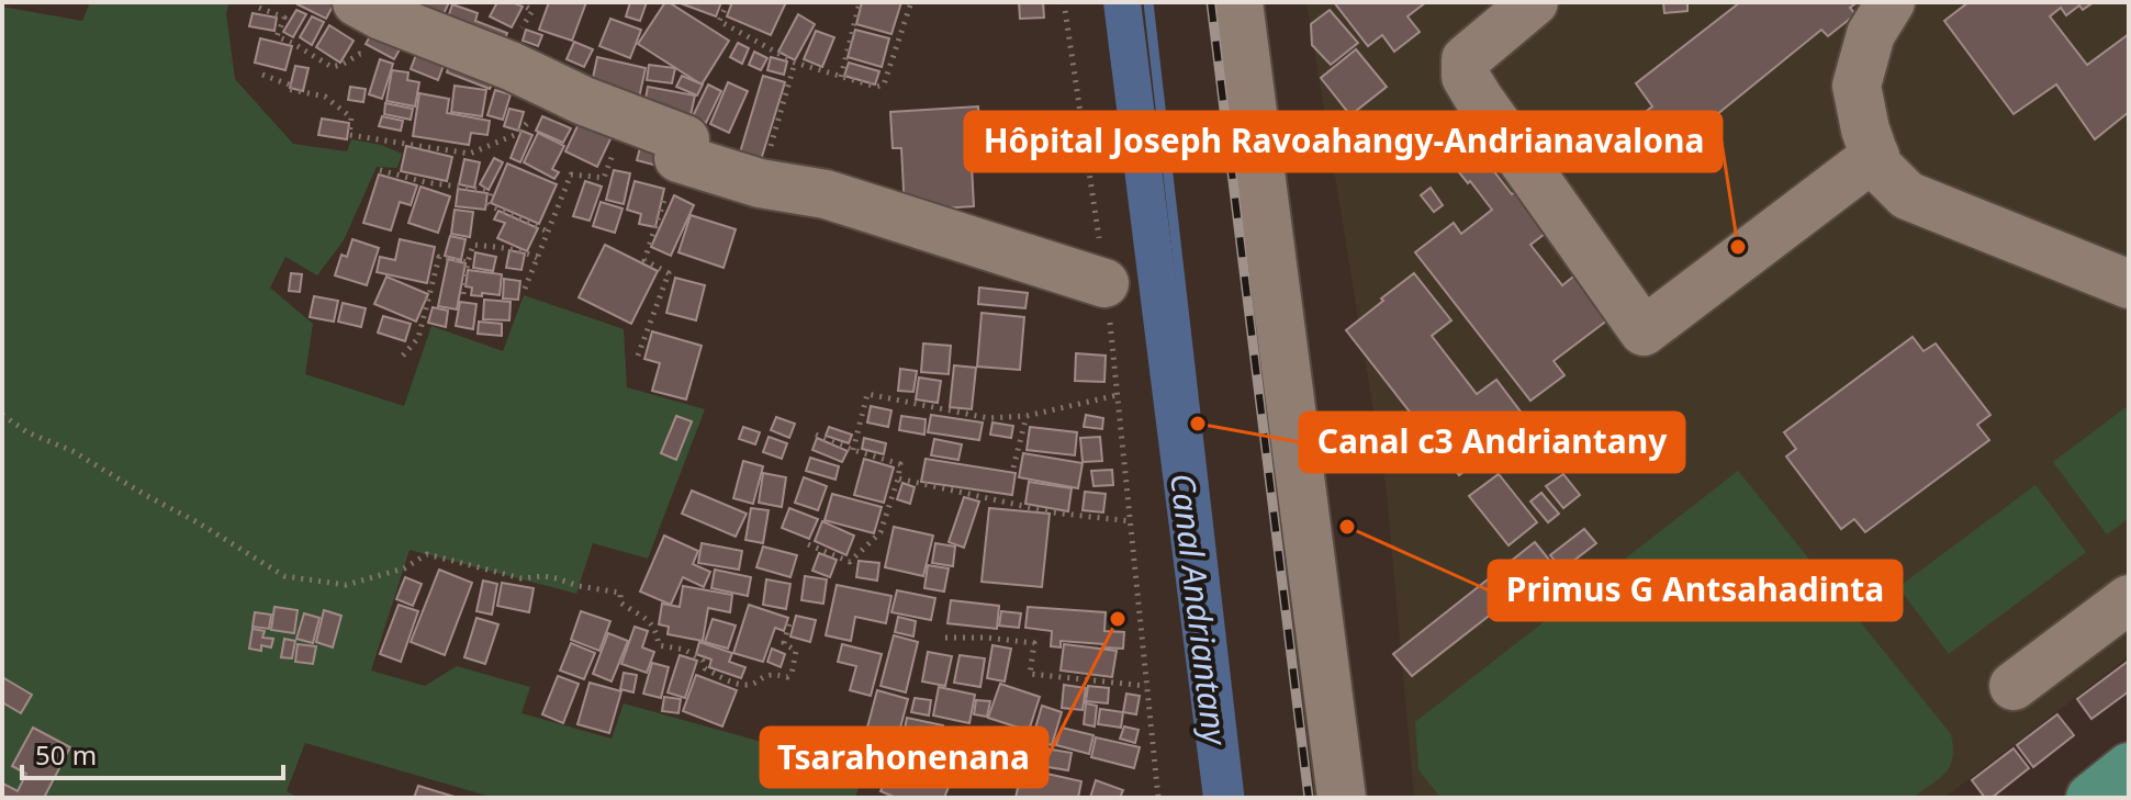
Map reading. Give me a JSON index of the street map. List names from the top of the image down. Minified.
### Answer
{"water":["Canal Andriantany"],"places":["Hôpital Joseph Ravoahangy-Andrianavalona","Canal c3 Andriantany","Primus G Antsahadinta","Tsarahonenana"],"scale_bar":"50 m"}
